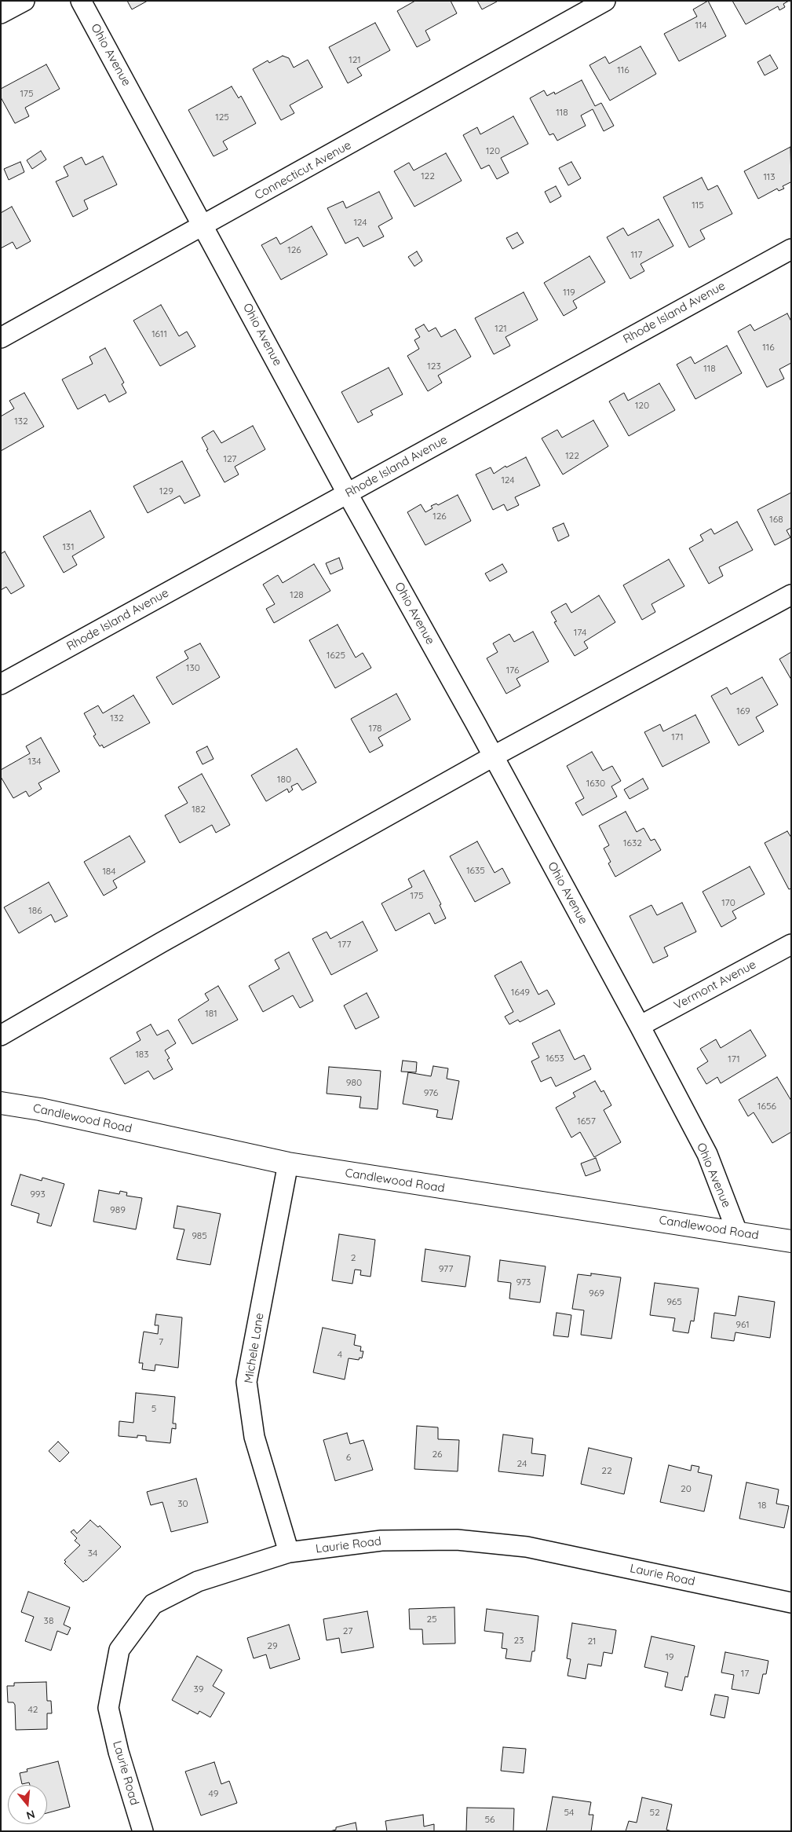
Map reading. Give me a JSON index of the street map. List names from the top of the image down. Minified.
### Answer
{"streets":{"street":["Ohio Avenue","Connecticut Avenue","Rhode Island Avenue","Vermont Avenue","Candlewood Road","Michele Lane","Laurie Road"]},"crossings":[["Ohio Avenue","Connecticut Avenue"],["Ohio Avenue","Rhode Island Avenue"],["Ohio Avenue","Vermont Avenue"],["Ohio Avenue","Candlewood Road"],["Candlewood Road","Michele Lane"],["Michele Lane","Laurie Road"]],"house_numbers":["114","121","116","175","118","125","120","122","113","115","124","126","117","119","121","1611","116","123","118","120","132","122","127","124","129","126","168","131","128","174","1625","130","176","169","132","178","171","134","180","1630","182","1632","1635","184","175","170","186","177","1649","181","183","1653","171","980","976","1656","1657","993","989","985","2","977","973","969","965","961","7","4","5","26","6","24","22","20","30","18","34","25","38","27","23","21","29","19","17","39","42","49","54","52","56"],"north":"bottom"}
